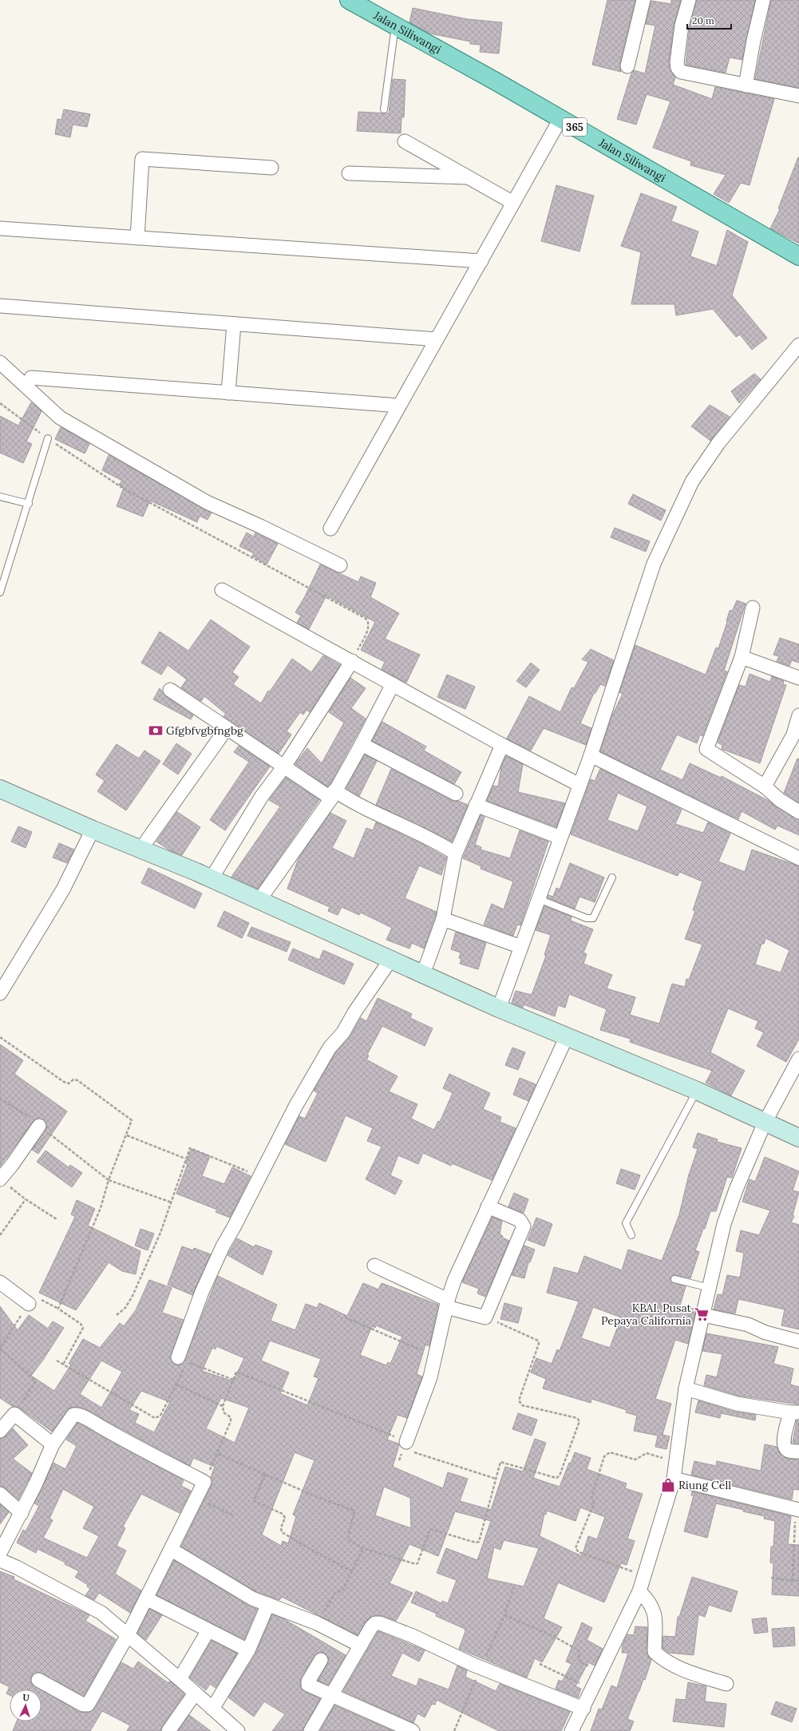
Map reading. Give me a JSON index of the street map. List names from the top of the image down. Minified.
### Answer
{"streets":{"main road":["Jalan Siliwangi","365"]},"places":{"bank":["Gfgbfvgbfngbg"],"supermarket":["KBAI. Pusat Pepaya California"],"shop":["Riung Cell"]},"scale_bar":"20 m","north":"top"}
